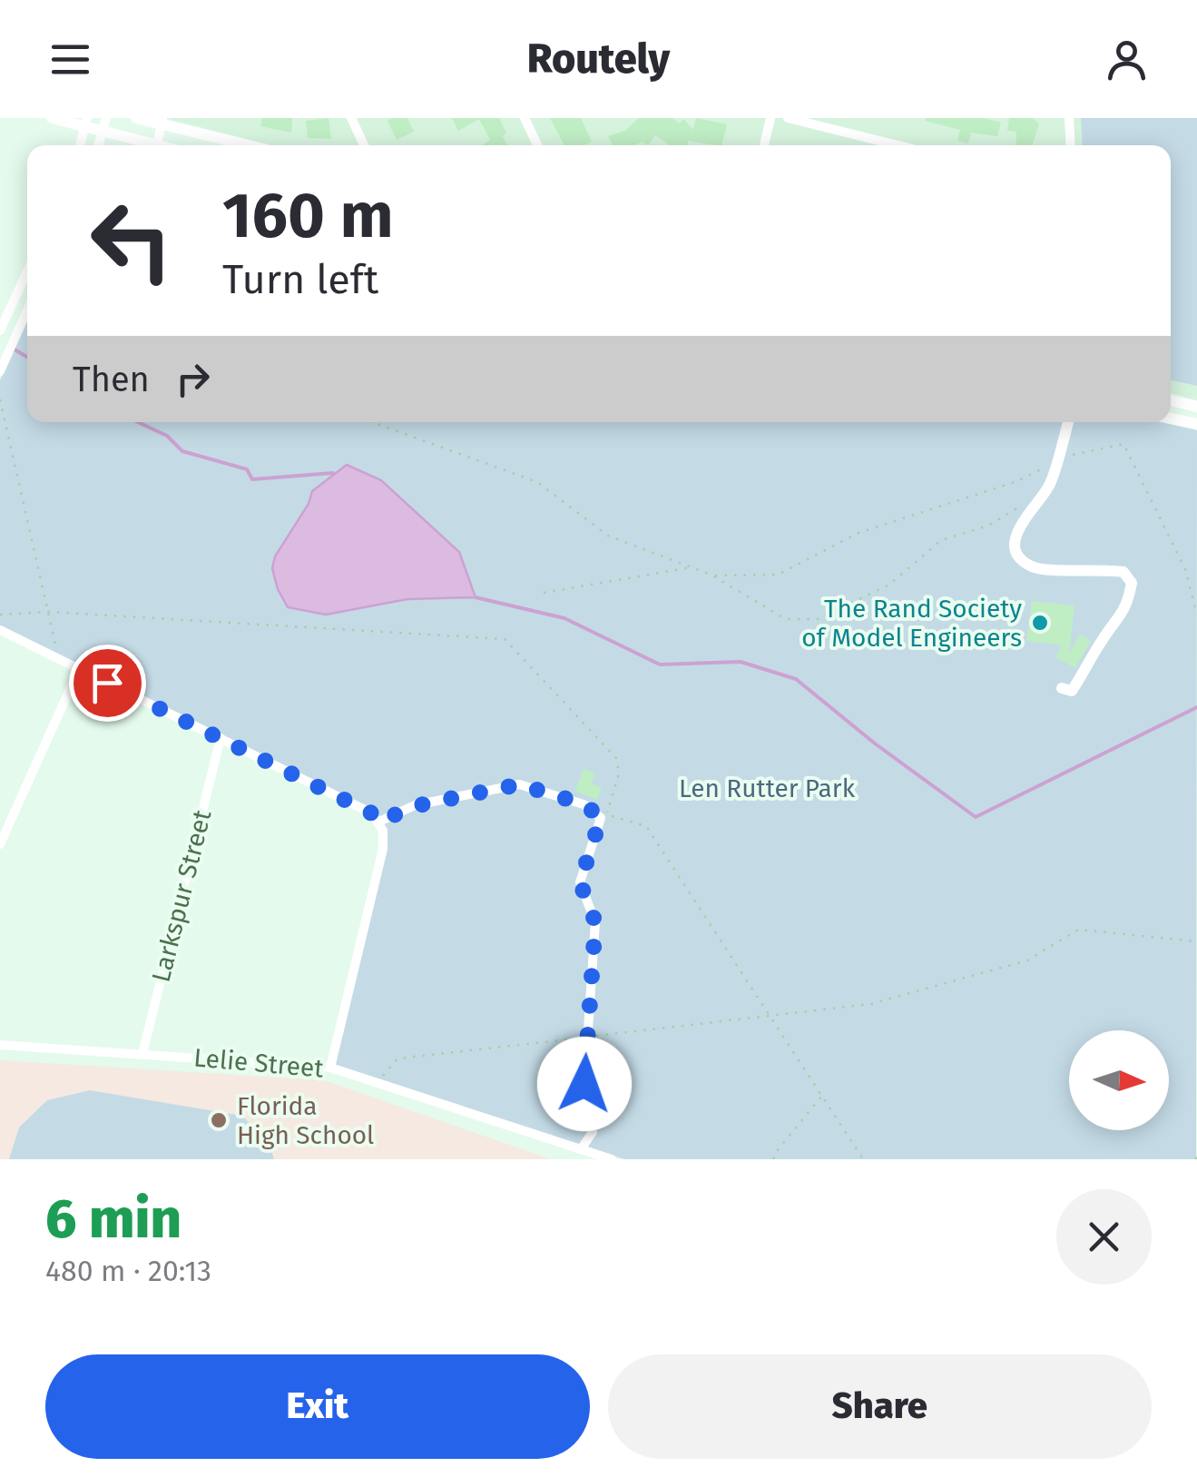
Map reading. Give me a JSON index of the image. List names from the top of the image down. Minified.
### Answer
{"streets":{"street":["Larkspur Street","Lelie Street"]},"crossings":[["Larkspur Street","Lelie Street"]],"parks":["Len Rutter Park"],"places":["The Rand Society of Model Engineers","Florida High School"],"north":"right","page":{"header":"Routely","turn":["160 m","Turn left"],"then":"Then","heading":["6 min","480 m · 20:13"],"buttons":["Exit","Share"]}}
